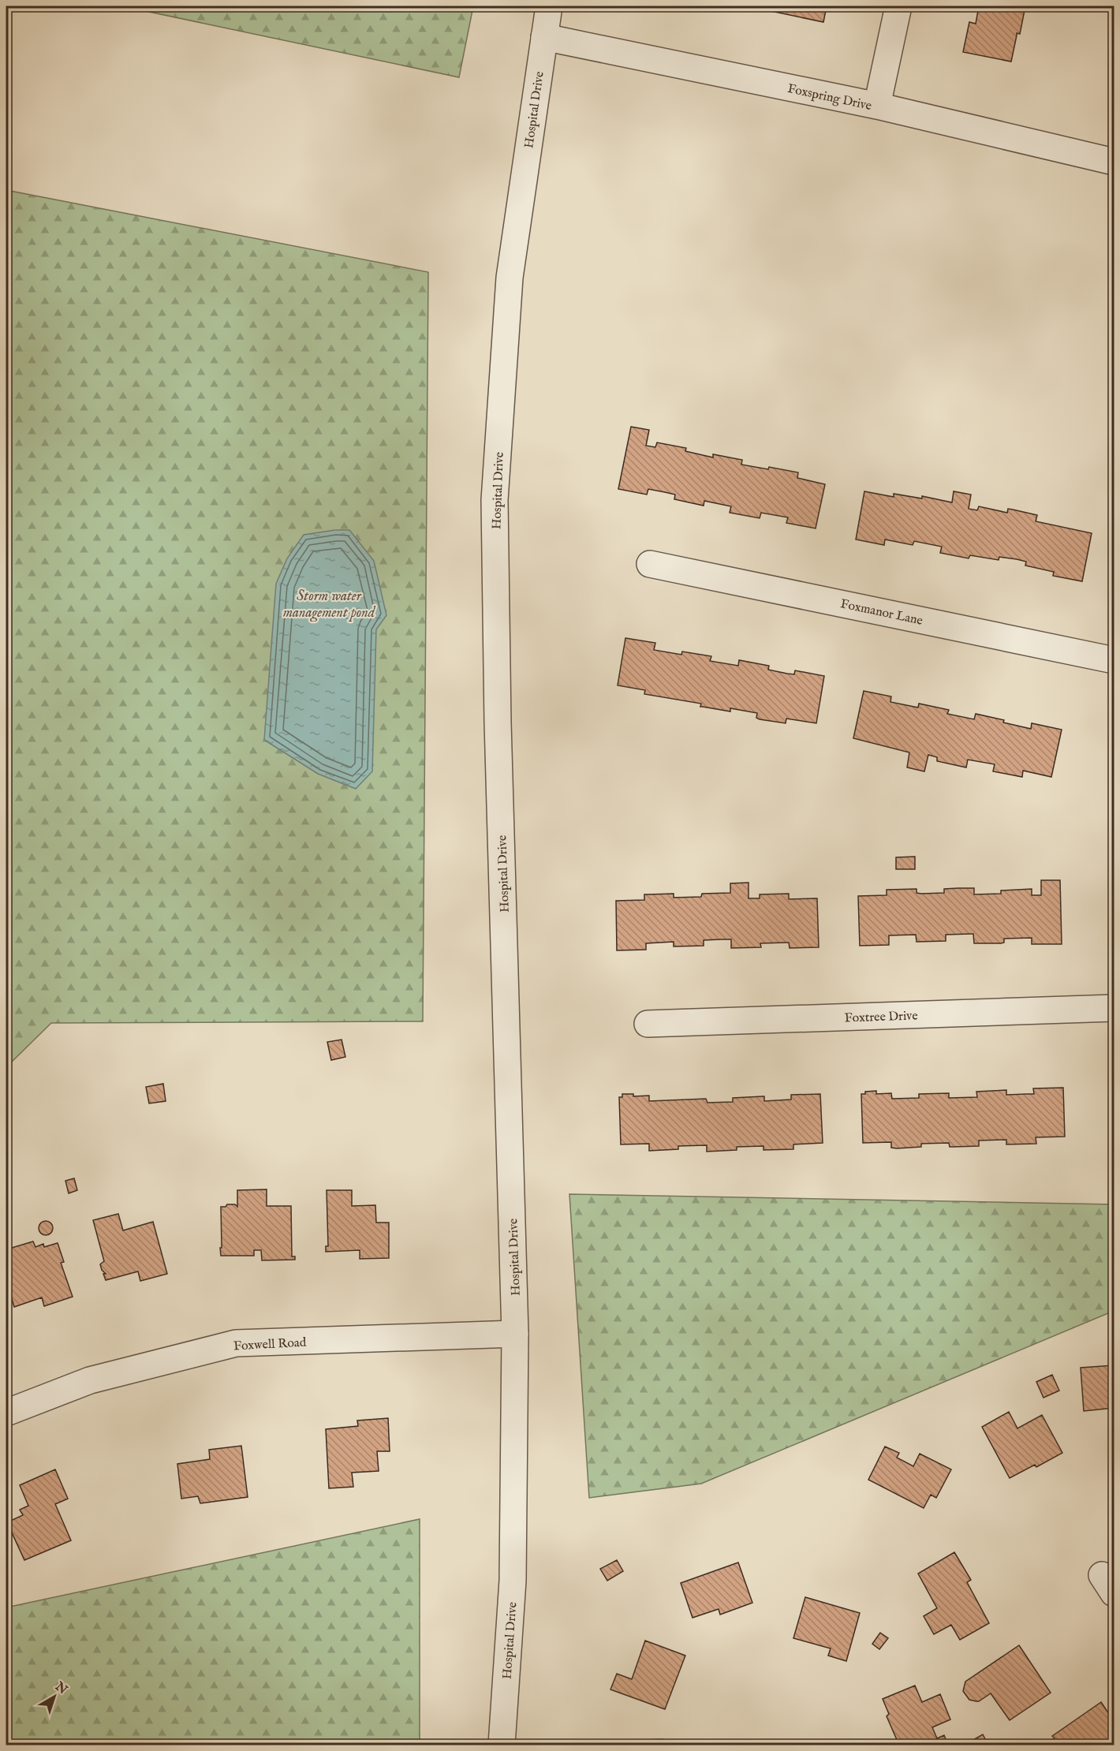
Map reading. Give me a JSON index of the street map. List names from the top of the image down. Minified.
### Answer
{"streets":{"street":["Foxspring Drive","Hospital Drive","Foxmanor Lane","Foxtree Drive","Foxwell Road"]},"crossings":[["Foxspring Drive","Hospital Drive"],["Hospital Drive","Foxwell Road"]],"water":["Storm water management pond"],"north":"top right"}
